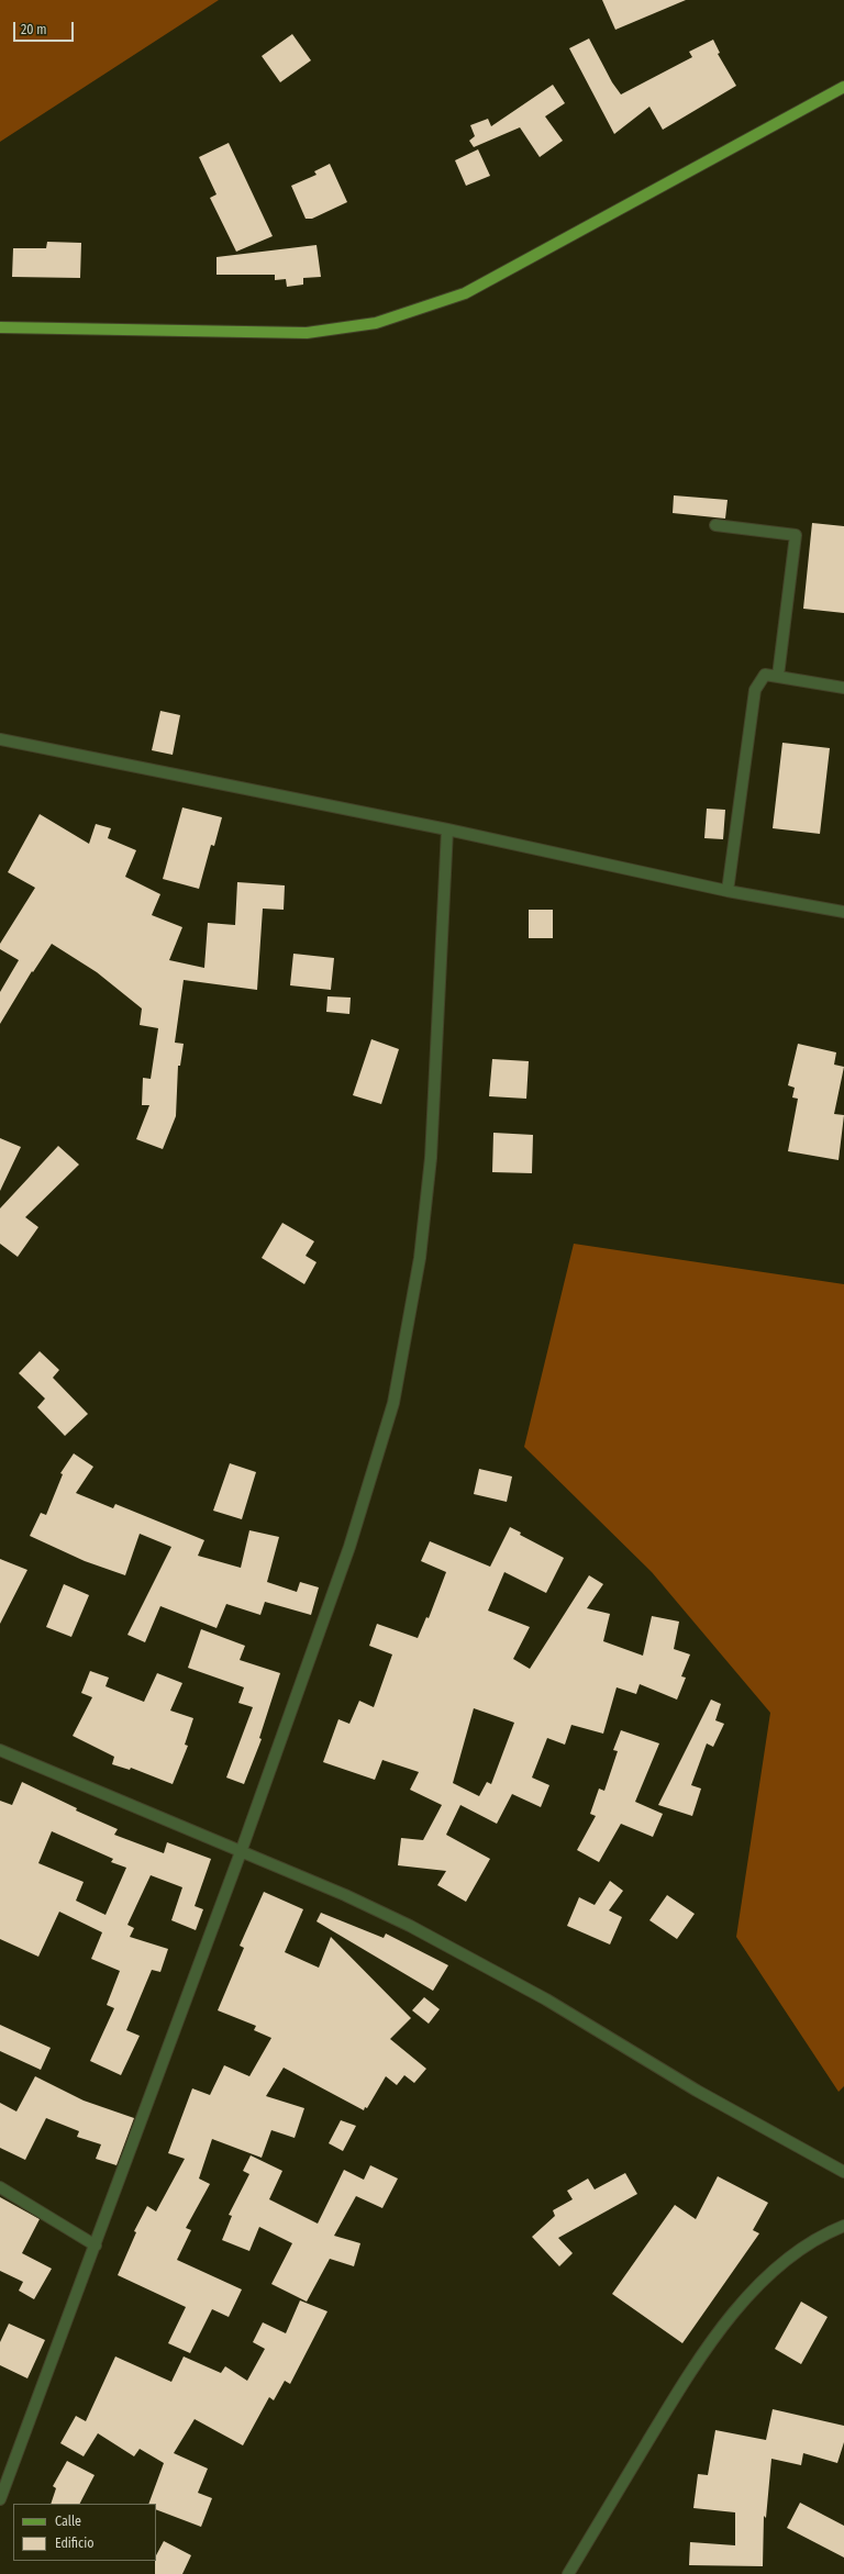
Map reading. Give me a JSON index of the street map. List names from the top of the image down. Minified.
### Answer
{"legend":["Calle","Edificio"],"scale_bar":"20 m"}
